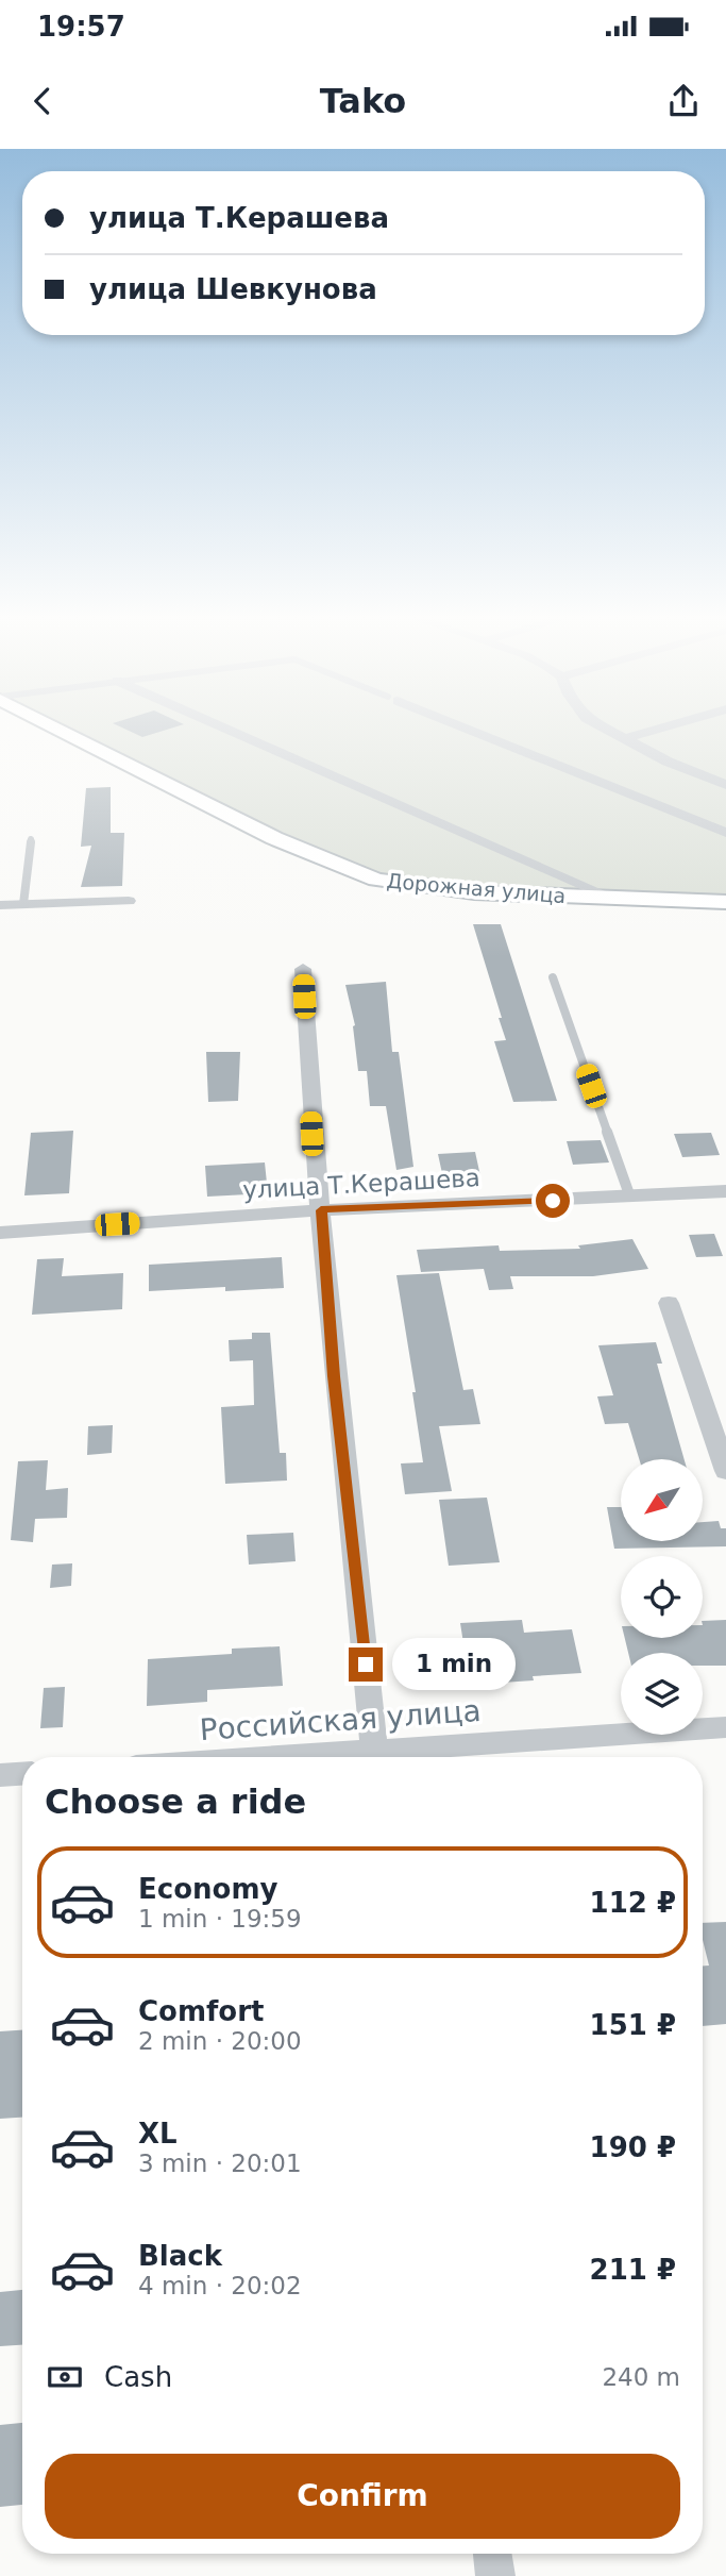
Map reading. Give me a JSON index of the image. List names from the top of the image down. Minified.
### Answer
{"streets":{"street":["Дорожная улица","улица Т.Керашева","Российская улица"]},"north":"bottom left","page":{"status":"19:57","header":"Tako","banner":["улица Т.Керашева","улица Шевкунова"],"bubble":"1 min","heading":"Choose a ride","list":[{"name":"Economy","note":"1 min · 19:59","value":"112 ₽"},{"name":"Comfort","note":"2 min · 20:00","value":"151 ₽"},{"name":"XL","note":"3 min · 20:01","value":"190 ₽"},{"name":"Black","note":"4 min · 20:02","value":"211 ₽"}],"pay":["Cash","240 m"],"buttons":"Confirm"}}
